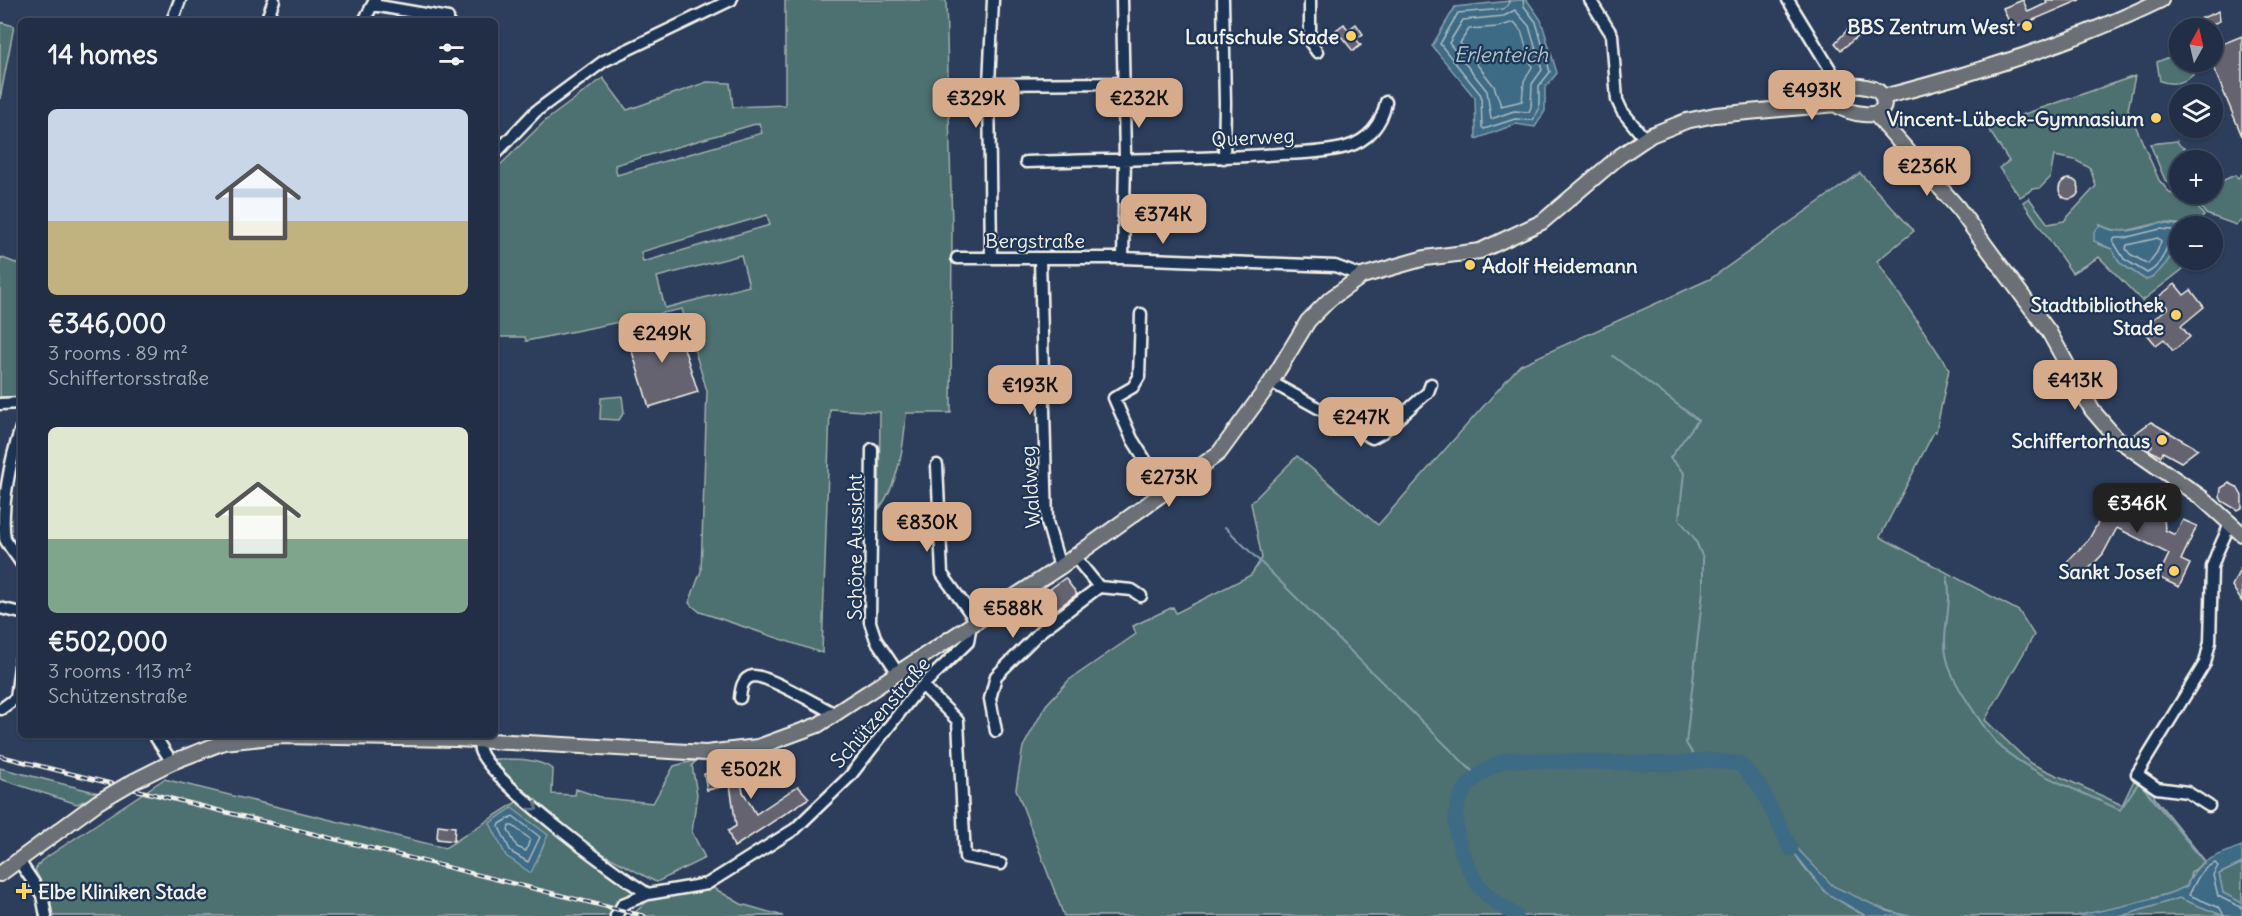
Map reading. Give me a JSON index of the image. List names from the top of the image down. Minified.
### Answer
{"streets":{"street":["Querweg","Bergstraße","Waldweg","Schöne Aussicht","Schützenstraße"]},"crossings":[["Bergstraße","Waldweg"]],"water":["Erlenteich"],"places":{"other":["BBS Zentrum West","Laufschule Stade","Vincent-Lübeck-Gymnasium","Adolf Heidemann","Stadtbibliothek Stade","Schiffertorhaus","Sankt Josef"],"health":["Elbe Kliniken Stade"]},"north":"top","page":{"map_buttons":["+","−"],"heading":"14 homes","price":["€493K","€329K","€232K","€236K","€374K","€249K","€413K","€193K","€247K","€273K","€346K","€830K","€588K","€502K"],"list":[{"name":"€346,000","note":"3 rooms · 89 m² · Schiffertorsstraße"},{"name":"€502,000","note":"3 rooms · 113 m² · Schützenstraße"}]}}
